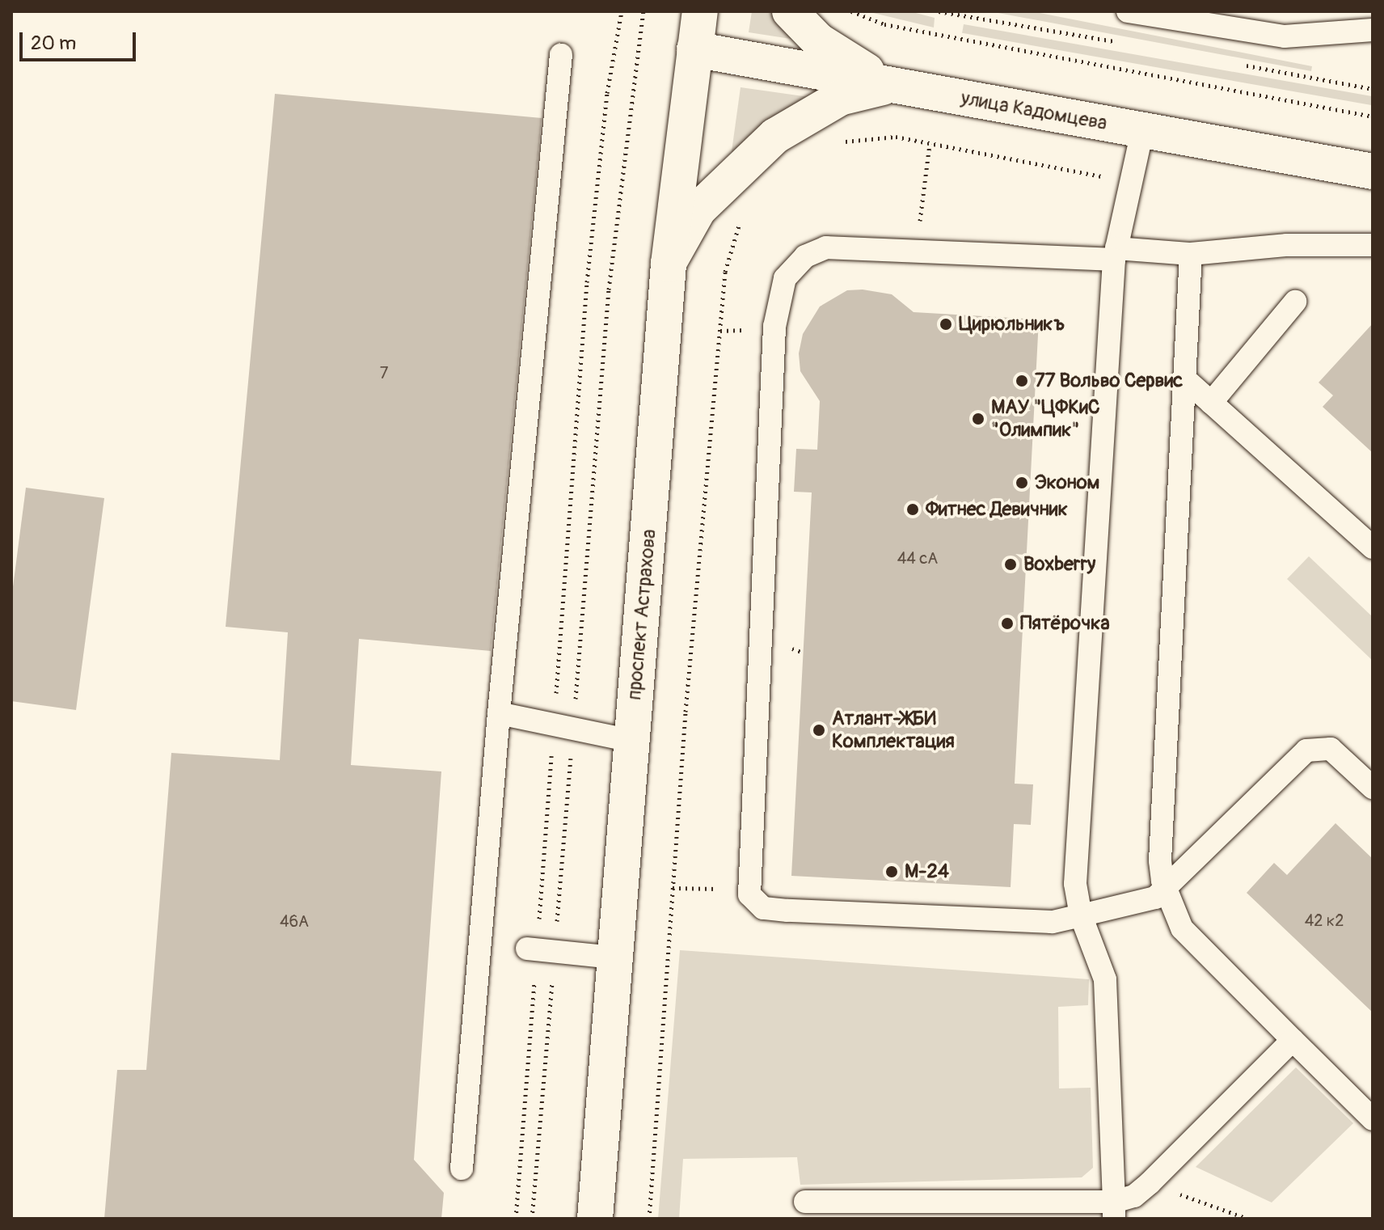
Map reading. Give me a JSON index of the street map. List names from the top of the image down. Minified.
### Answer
{"streets":{"street":["улица Кадомцева","проспект Астрахова"]},"crossings":[["улица Кадомцева","проспект Астрахова"]],"places":["Цирюльникъ","77 Вольво Сервис","МАУ \"ЦФКиС \"Олимпик\"","Эконом","Фитнес Девичник","Boxberry","Пятёрочка","Атлант-ЖБИ Комплектация","М-24"],"house_numbers":["7","44 сА","42 к2","46А"],"scale_bar":"20 m"}
